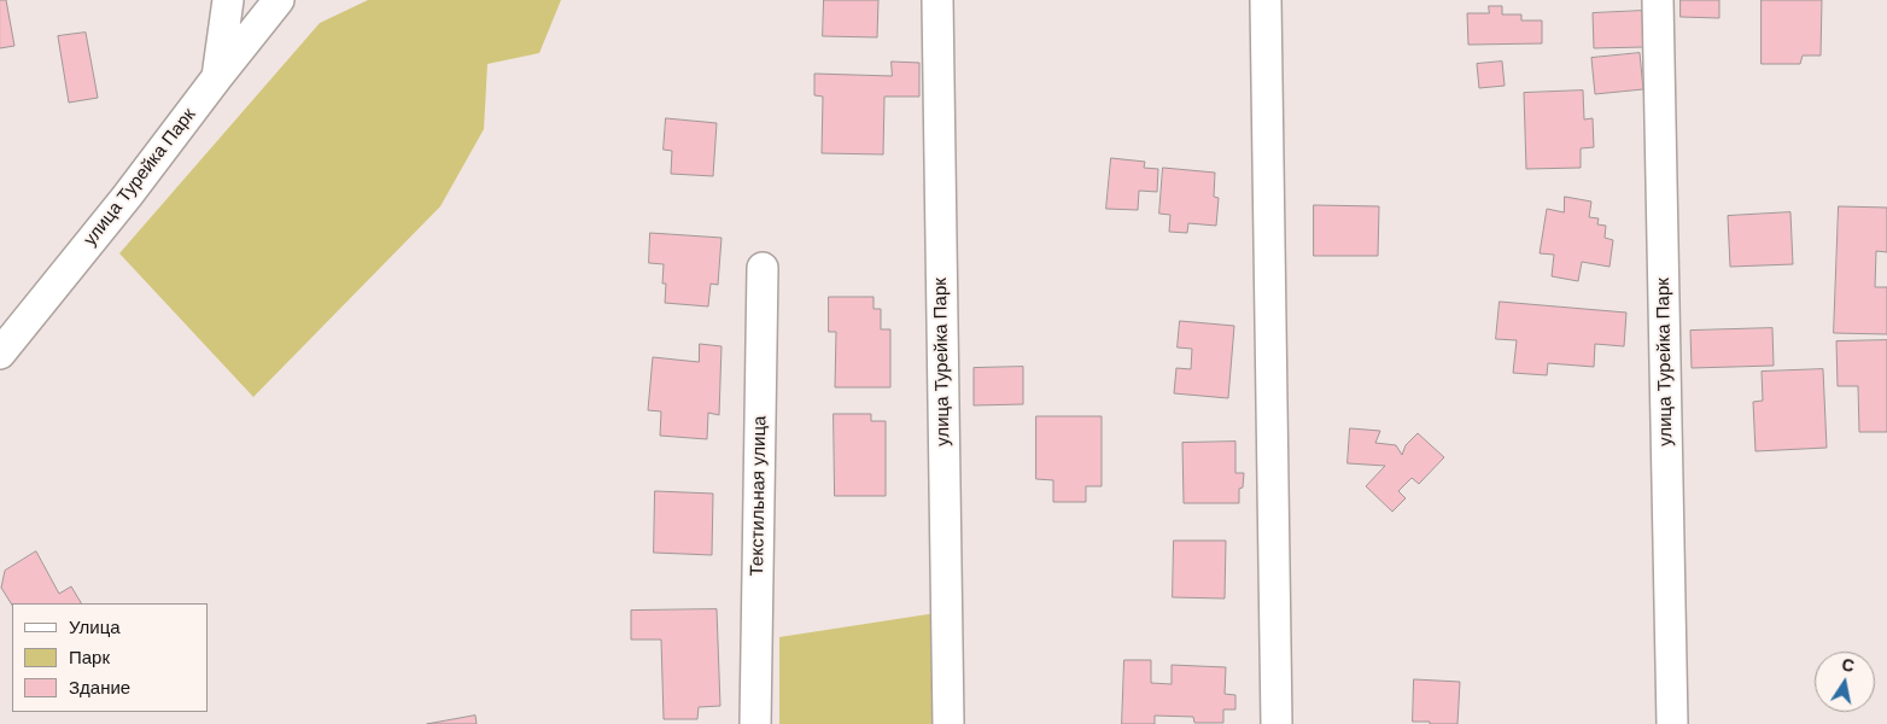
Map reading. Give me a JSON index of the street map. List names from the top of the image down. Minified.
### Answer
{"streets":{"street":["улица Турейка Парк","Текстильная улица"]},"legend":["Улица","Парк","Здание"],"north":"top"}
